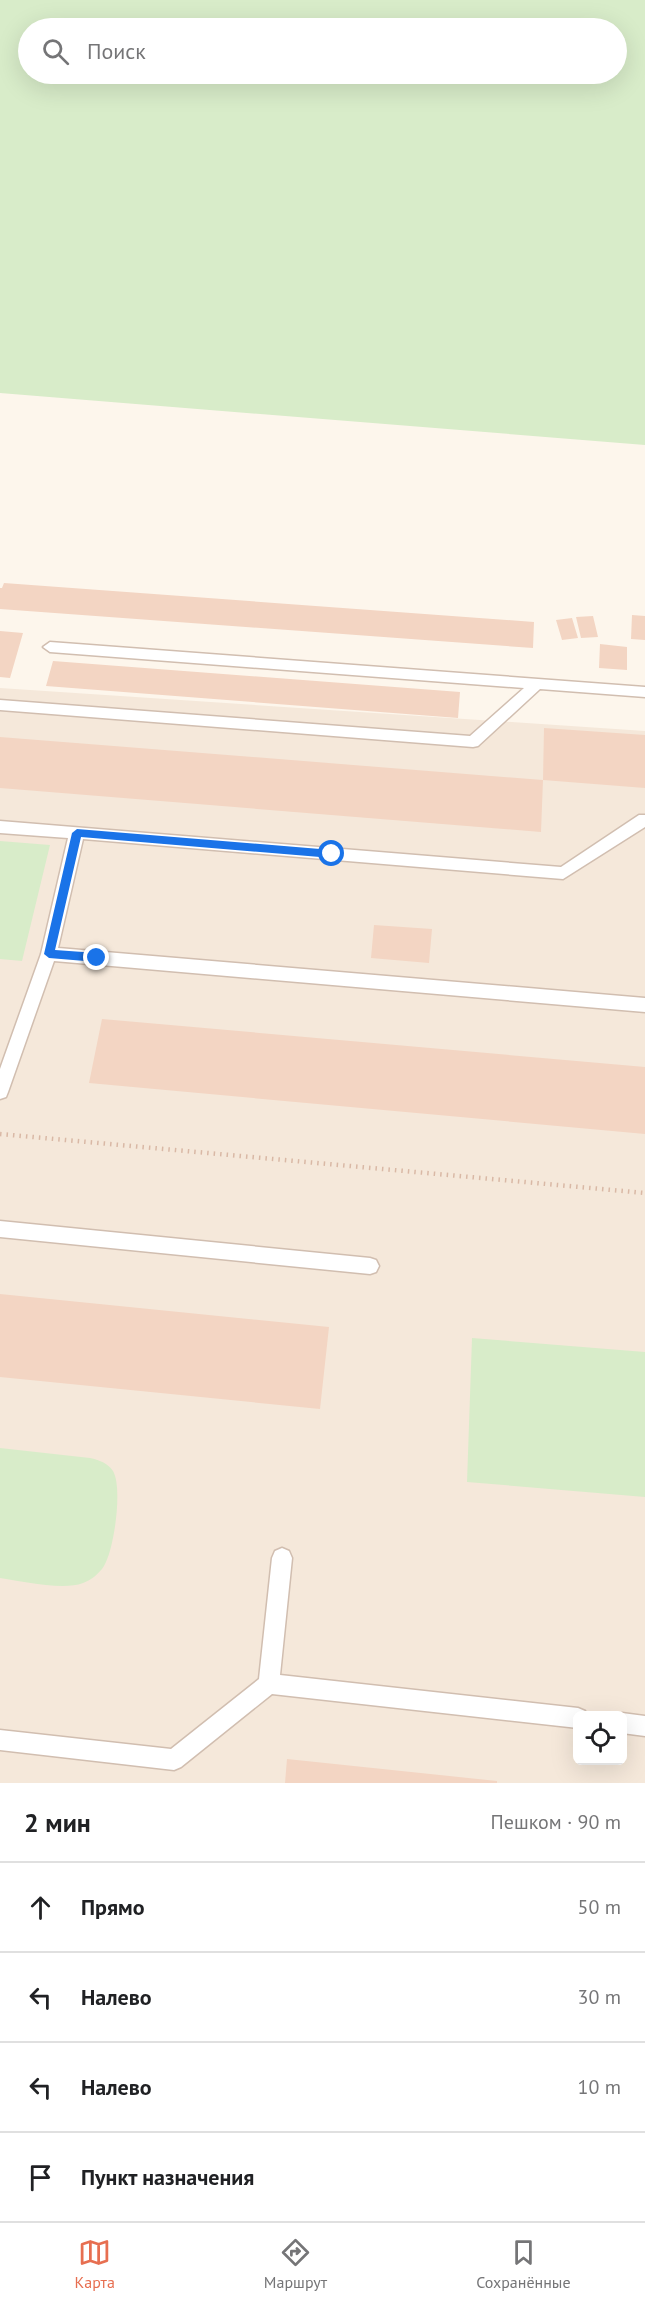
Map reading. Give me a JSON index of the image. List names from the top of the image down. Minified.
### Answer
{"page":{"search":"Поиск","heading":["2 мин","Пешком · 90 m"],"list":[["Прямо","50 m"],["Налево","30 m"],["Налево","10 m"],"Пункт назначения"],"nav":["Карта","Маршрут","Сохранённые"]}}
